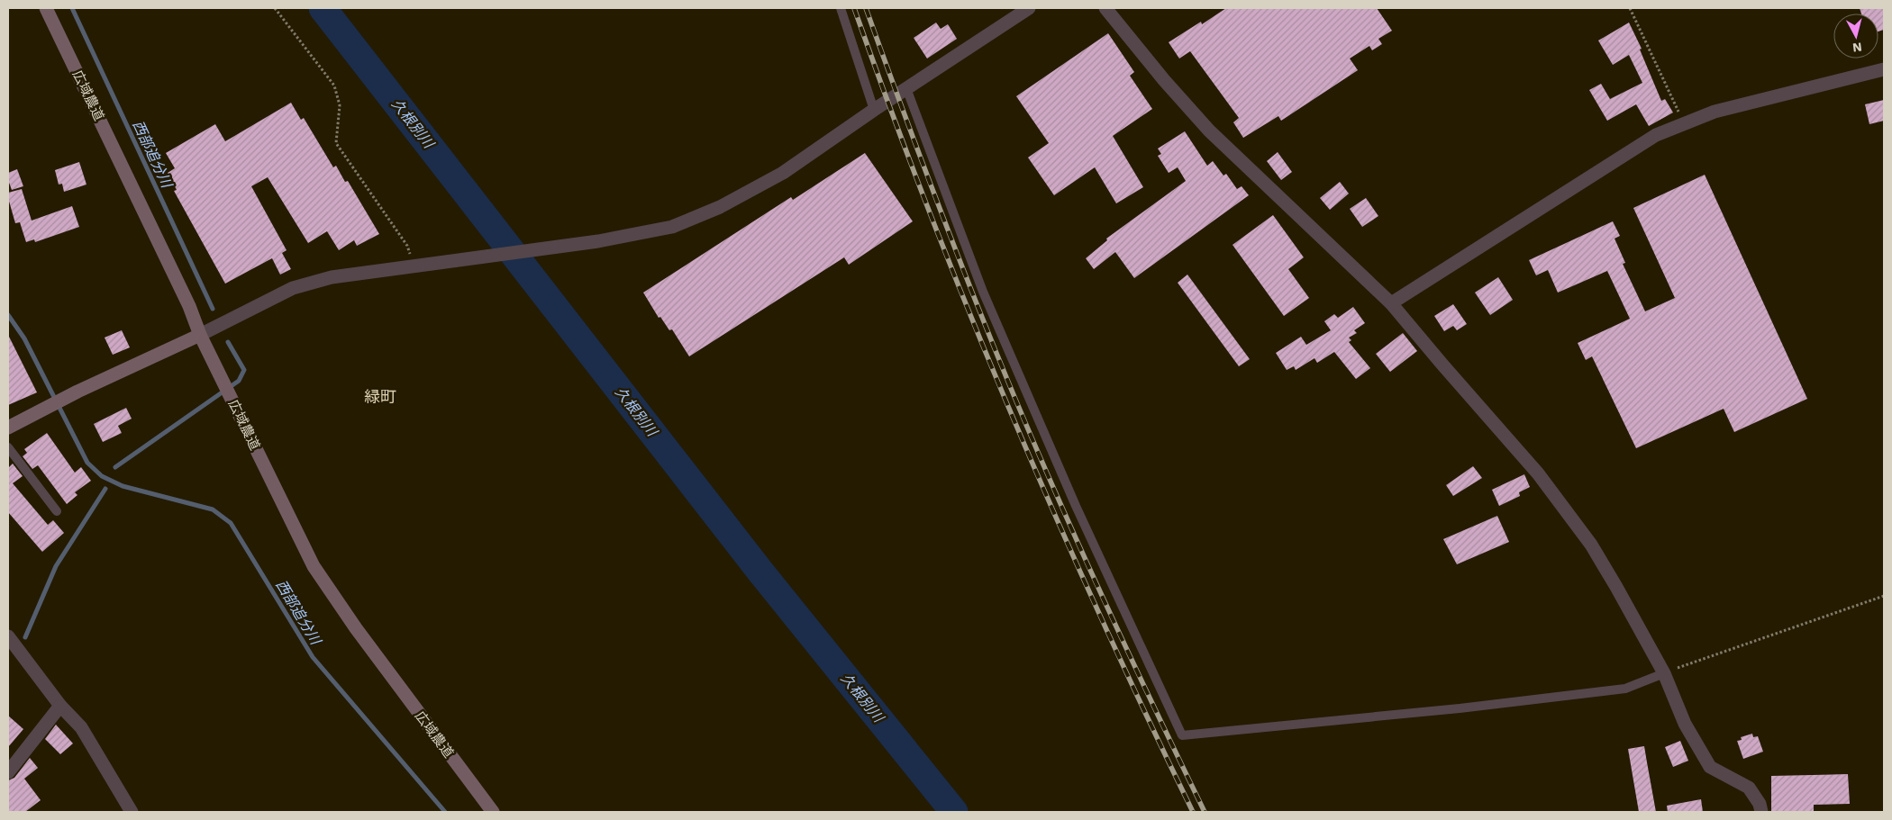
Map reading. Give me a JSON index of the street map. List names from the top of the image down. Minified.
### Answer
{"streets":{"street":["広域農道"]},"districts":["緑町"],"water":["久根別川","西部追分川"],"north":"bottom"}
